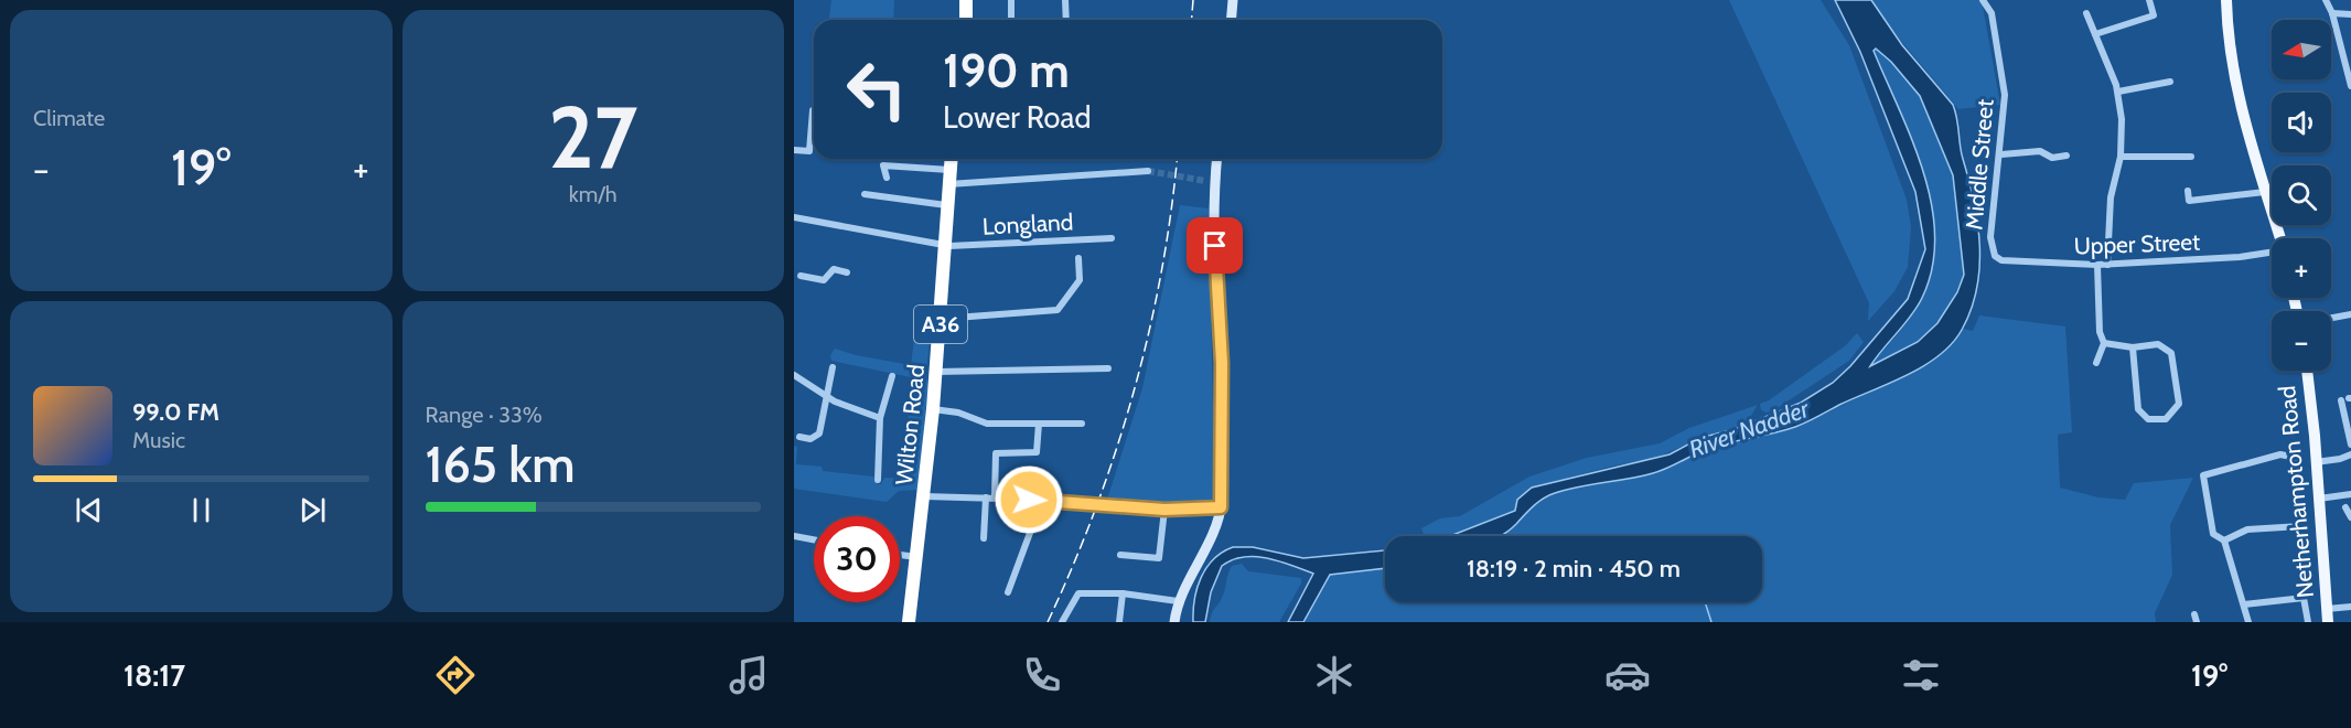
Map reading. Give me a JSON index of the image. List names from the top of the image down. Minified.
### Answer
{"streets":{"highway":["A36","Wilton Road"],"main road":["Netherhampton Road"],"street":["Middle Street","Longland","Upper Street"]},"crossings":[["Middle Street","Upper Street"],["Longland","Wilton Road"]],"water":["River Nadder"],"north":"left","page":{"tile":["Climate",["27","km/h"],["Range · 33%","165 km"]],"map_buttons":["+","−"],"turn":["190 m","Lower Road"],"heat":["−","19°","+"],"song":["99.0 FM","Music"],"limit":"30","trip":"18:19 · 2 min · 450 m","tabs":["18:17","19°"]}}
